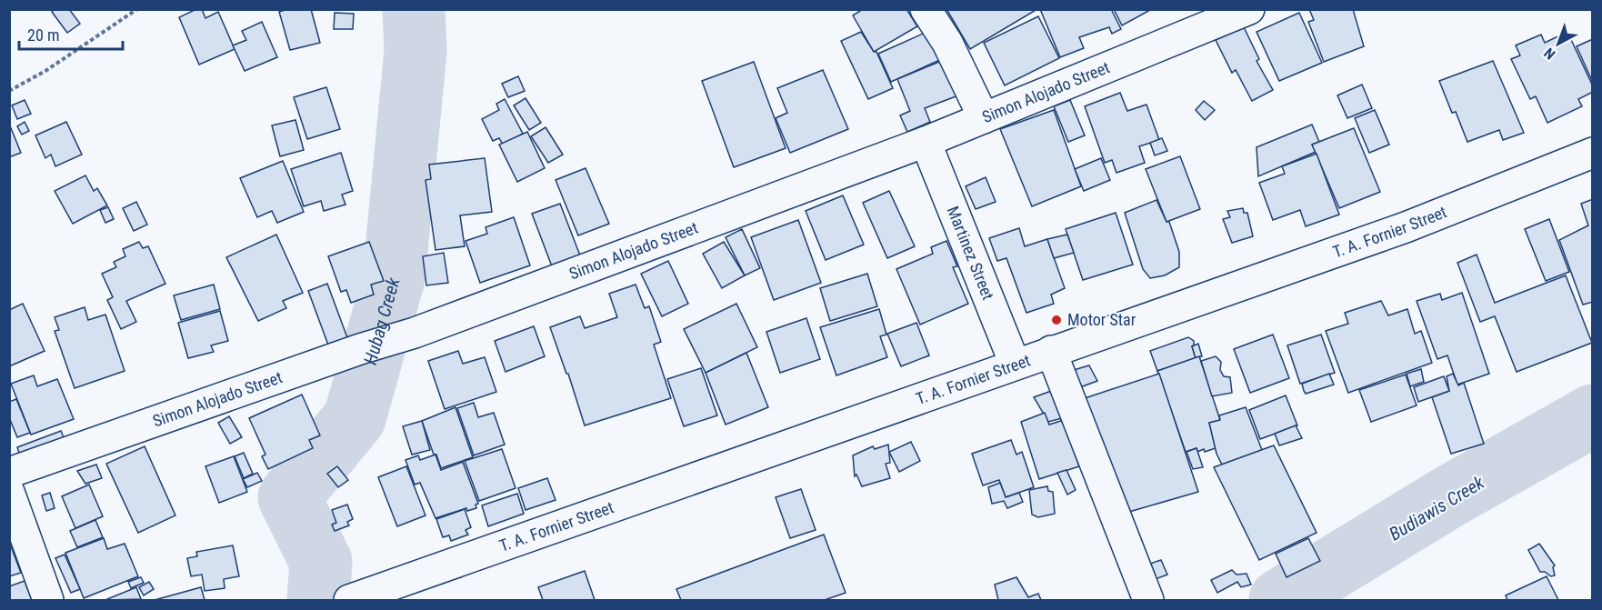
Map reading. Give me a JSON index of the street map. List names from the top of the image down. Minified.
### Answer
{"streets":{"street":["Simon Alojado Street","T. A. Fornier Street","Martinez Street"]},"crossings":[["Simon Alojado Street","Martinez Street"],["T. A. Fornier Street","Martinez Street"]],"water":["Hubag Creek","Budiawis Creek"],"places":["Motor Star"],"scale_bar":"20 m","north":"bottom left"}
